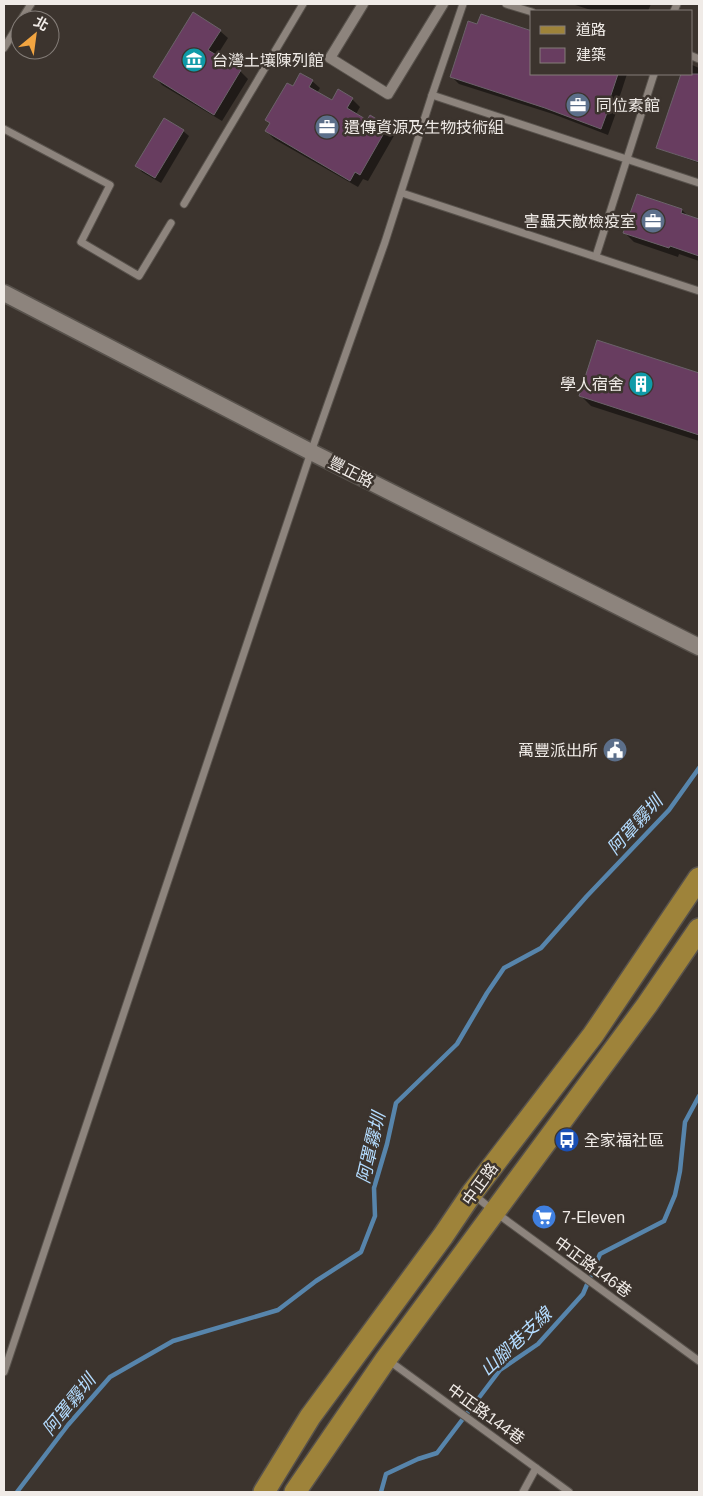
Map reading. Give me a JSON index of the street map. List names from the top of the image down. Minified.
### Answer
{"streets":{"main road":["中正路"],"street":["豐正路"],"lane":["中正路146巷","中正路144巷"]},"crossings":[["中正路","中正路146巷"],["中正路","中正路144巷"]],"water":["阿罩霧圳","山腳巷支線"],"places":{"museum":["台灣土壤陳列館"],"office":["同位素館","遺傳資源及生物技術組","害蟲天敵檢疫室"],"building":["學人宿舍"],"public building":["萬豐派出所"],"bus stop":["全家福社區"],"supermarket":["7-Eleven"]},"legend":["道路","建築"],"north":"top right"}
